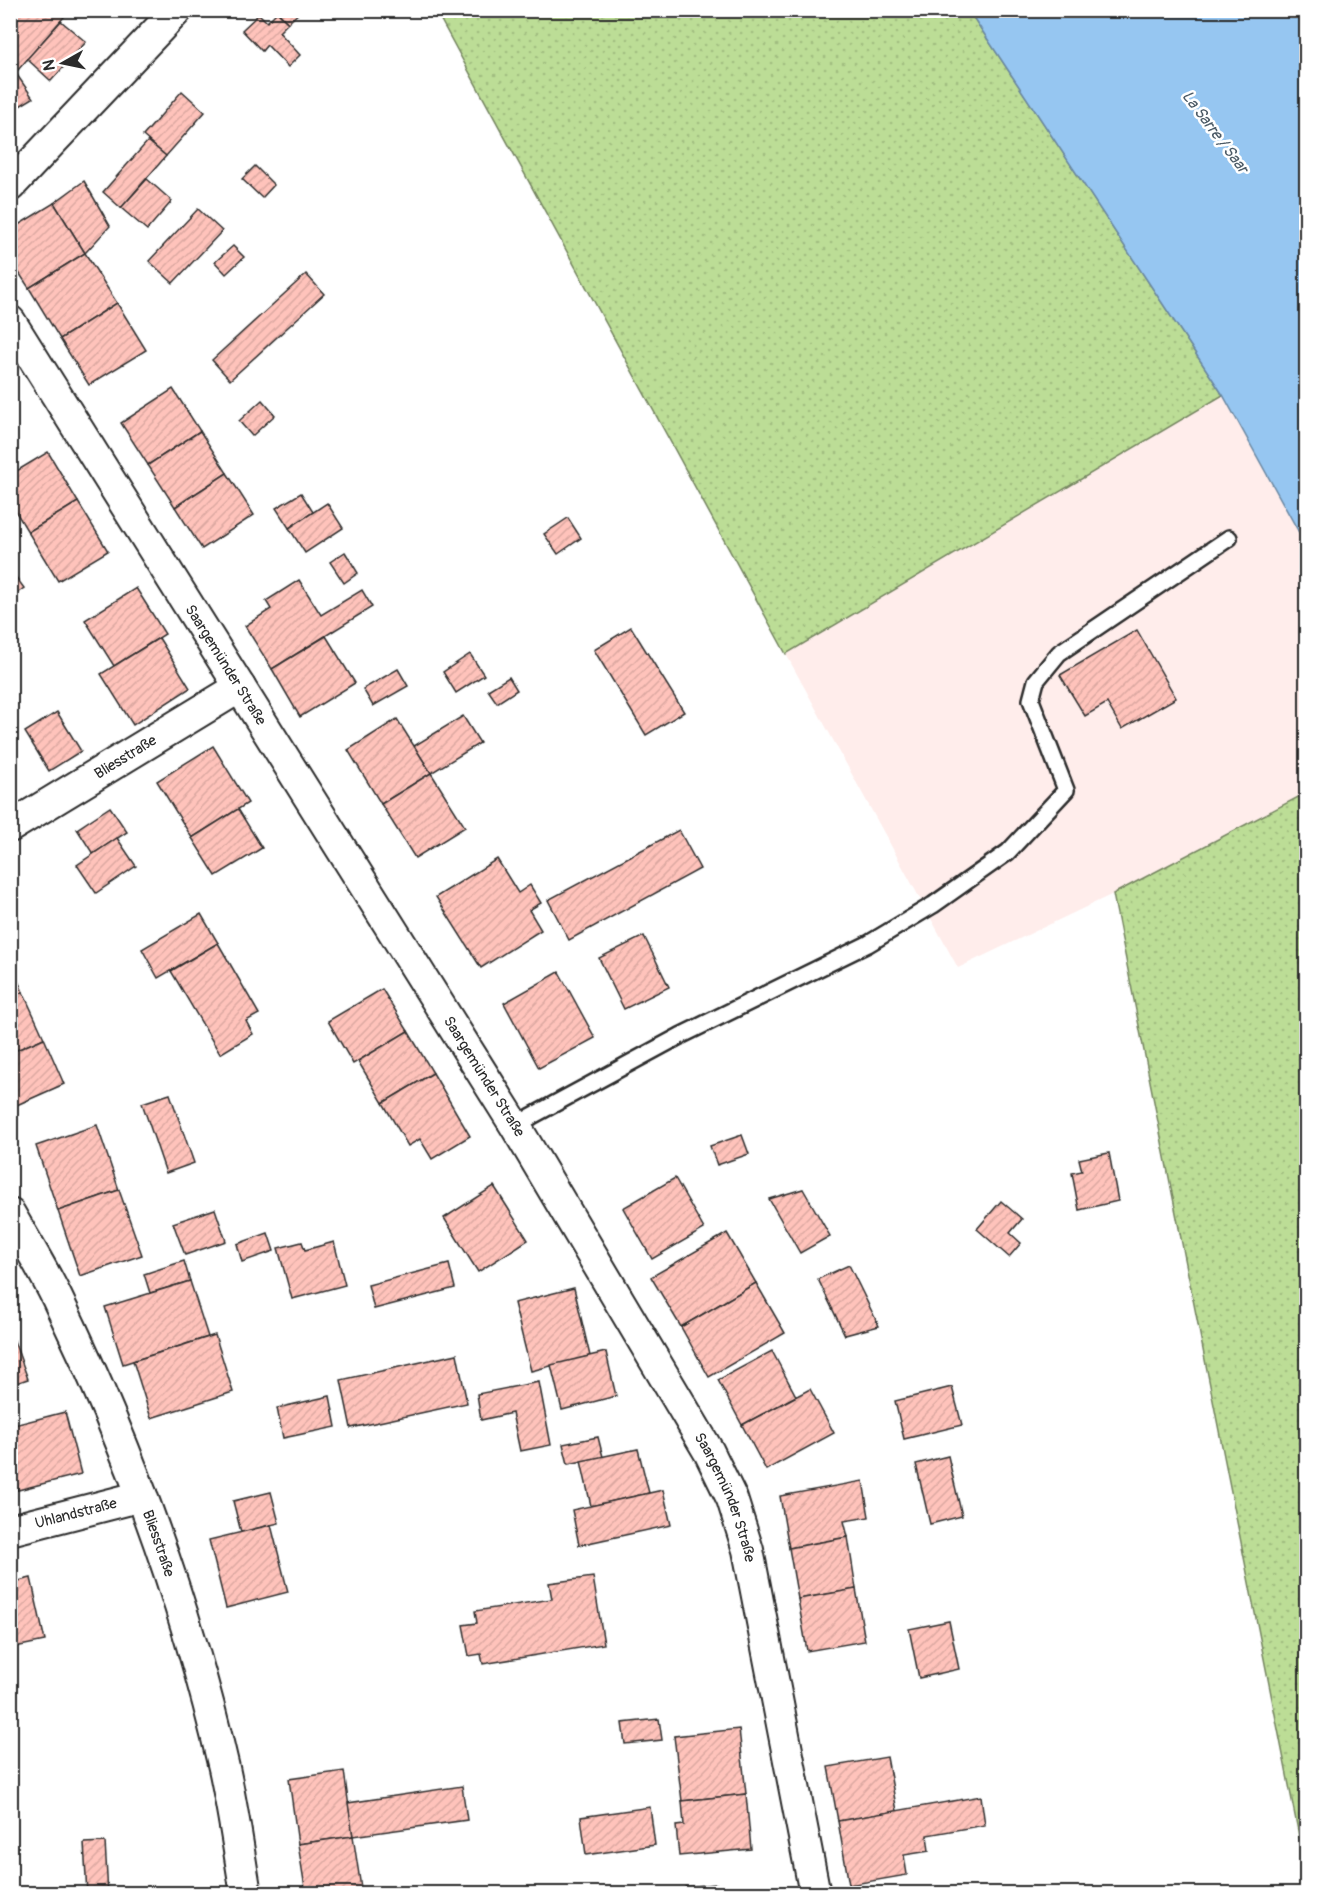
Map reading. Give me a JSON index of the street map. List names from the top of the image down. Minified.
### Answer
{"streets":{"street":["Saargemünder Straße","Bliesstraße","Uhlandstraße"]},"crossings":[["Saargemünder Straße","Bliesstraße"],["Bliesstraße","Uhlandstraße"]],"water":["La Sarre / Saar"],"north":"left"}
